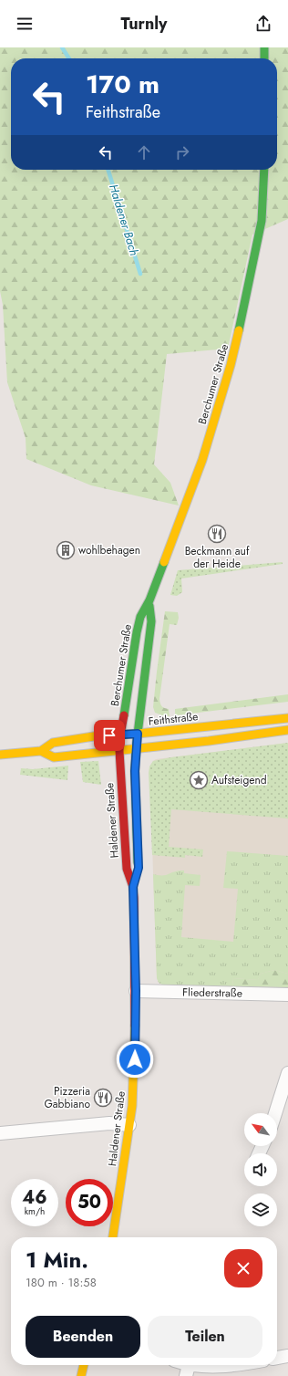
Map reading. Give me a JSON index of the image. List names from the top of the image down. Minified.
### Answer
{"streets":{"main road":["Berchumer Straße","Feithstraße","Haldener Straße"],"street":["Fliederstraße"]},"crossings":[["Berchumer Straße","Feithstraße"],["Berchumer Straße","Haldener Straße"],["Feithstraße","Haldener Straße"],["Haldener Straße","Fliederstraße"]],"water":["Haldener Bach"],"places":{"restaurant":["Beckmann auf der Heide","Pizzeria Gabbiano"],"building":["wohlbehagen"],"place":["Aufsteigend"]},"north":"top left","page":{"header":"Turnly","turn":["170 m","Feithstraße"],"speed":"46 km/h","limit":"50","heading":["1 Min.","180 m · 18:58"],"buttons":["Beenden","Teilen"]}}
